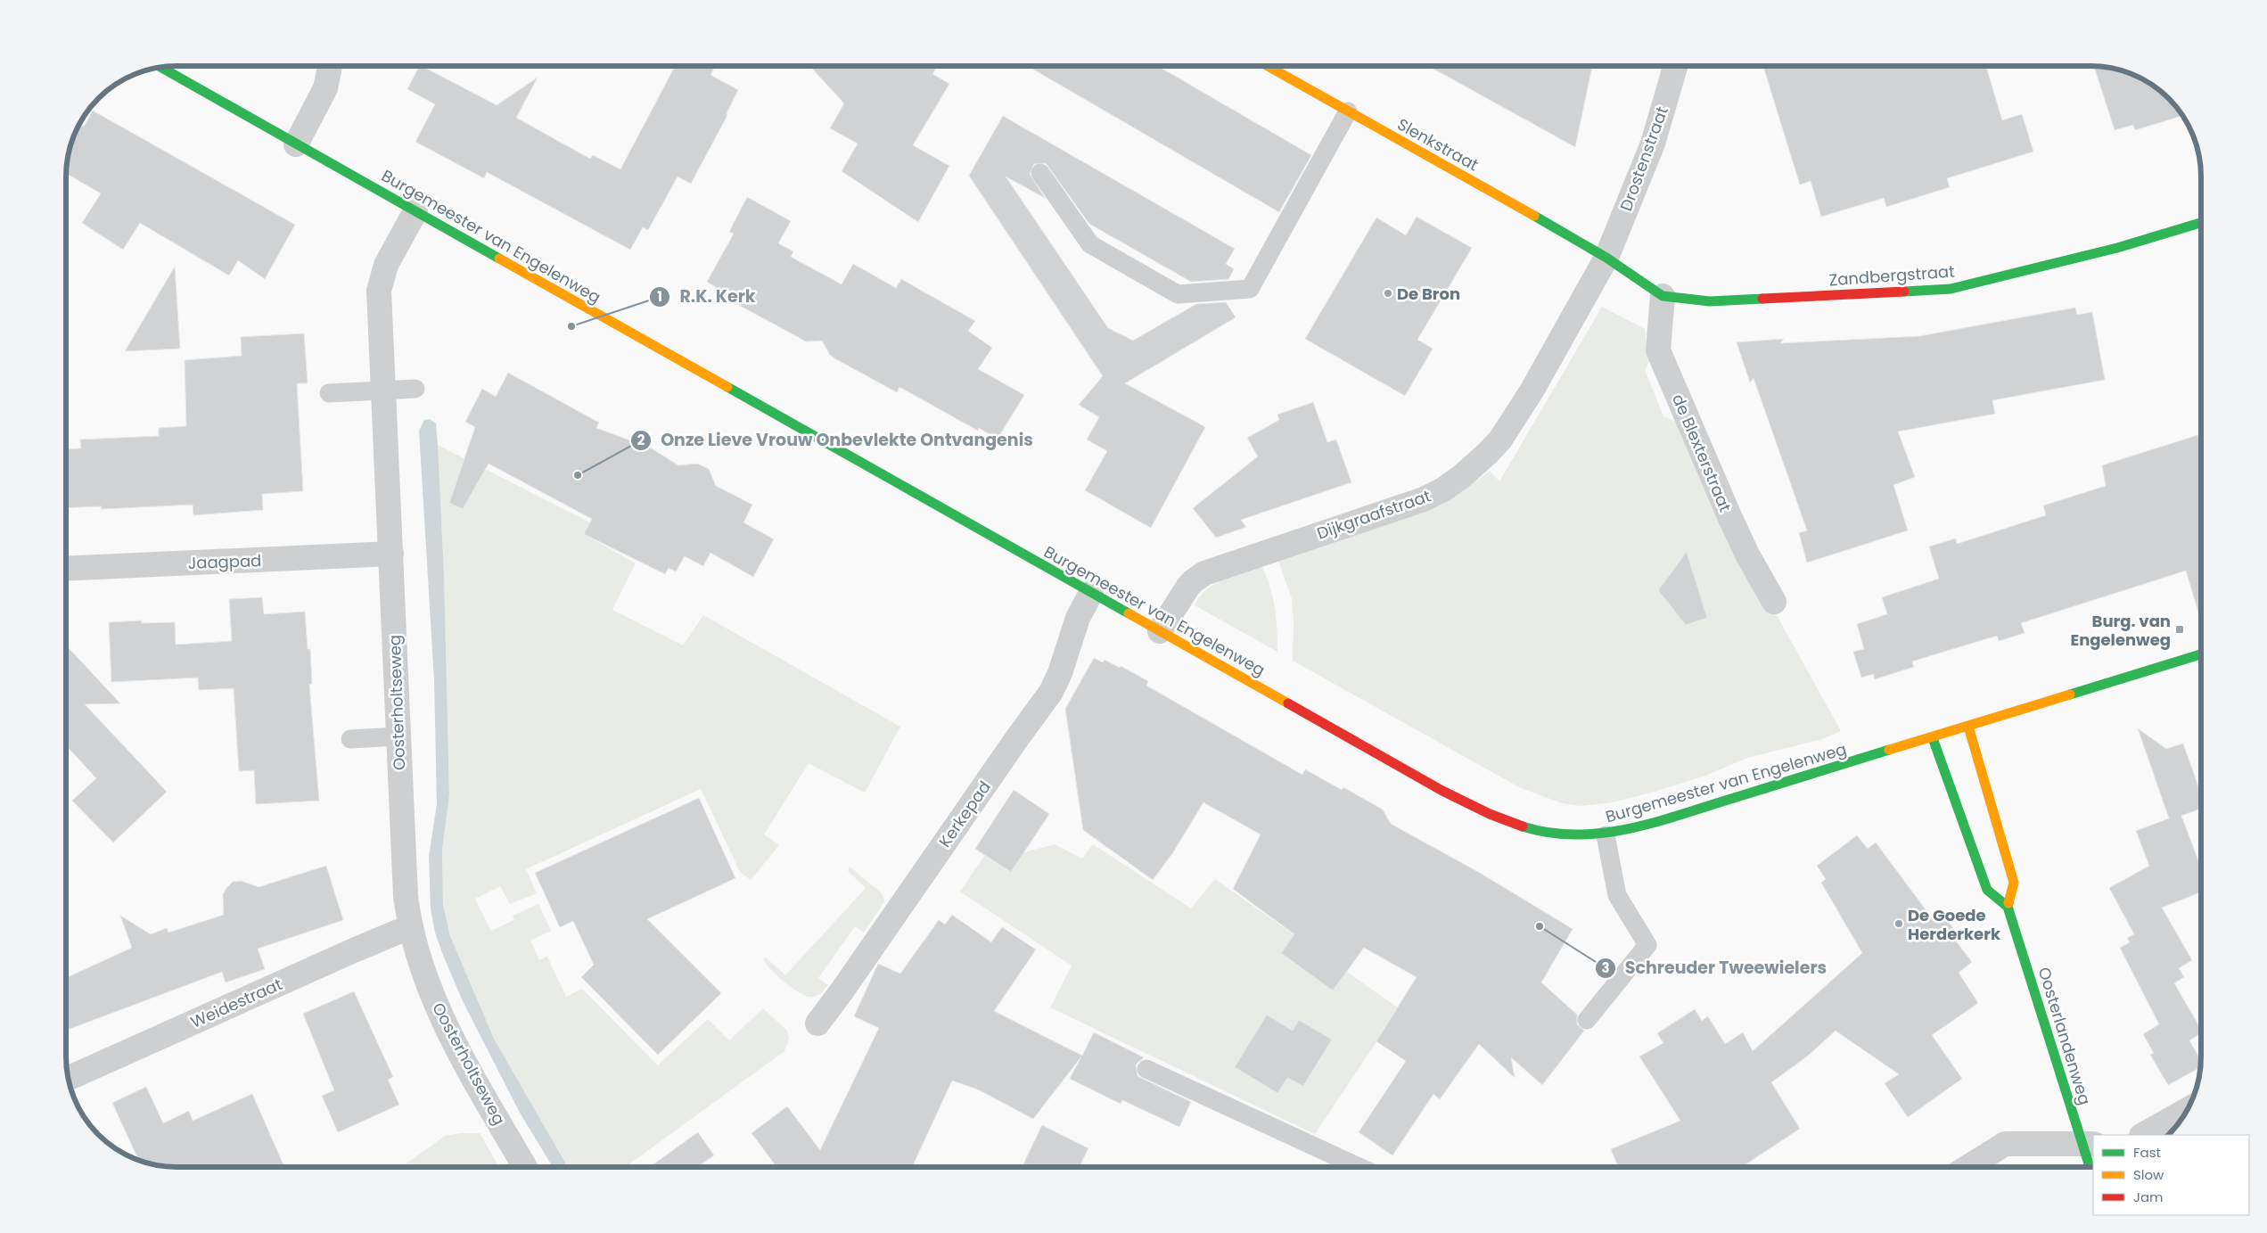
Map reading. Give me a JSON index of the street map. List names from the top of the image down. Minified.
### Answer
{"streets":{"street":["Slenkstraat","Drostenstraat","Burgemeester van Engelenweg","Zandbergstraat","de Blexterstraat","Dijkgraafstraat","Jaagpad","Oosterholtseweg","Kerkepad","Weidestraat","Oosterlandenweg"]},"crossings":[["Slenkstraat","Drostenstraat"],["Slenkstraat","Zandbergstraat"],["Slenkstraat","Dijkgraafstraat"],["Drostenstraat","Zandbergstraat"],["Drostenstraat","Dijkgraafstraat"],["Burgemeester van Engelenweg","Dijkgraafstraat"],["Burgemeester van Engelenweg","Oosterholtseweg"],["Burgemeester van Engelenweg","Kerkepad"],["Zandbergstraat","de Blexterstraat"],["Zandbergstraat","Dijkgraafstraat"],["Jaagpad","Oosterholtseweg"],["Oosterholtseweg","Weidestraat"]],"places":{"other":["De Bron","R.K. Kerk","Onze Lieve Vrouw Onbevlekte Ontvangenis","De Goede Herderkerk","Schreuder Tweewielers"],"transit":["Burg. van Engelenweg"]},"legend":["Fast","Slow","Jam"]}
